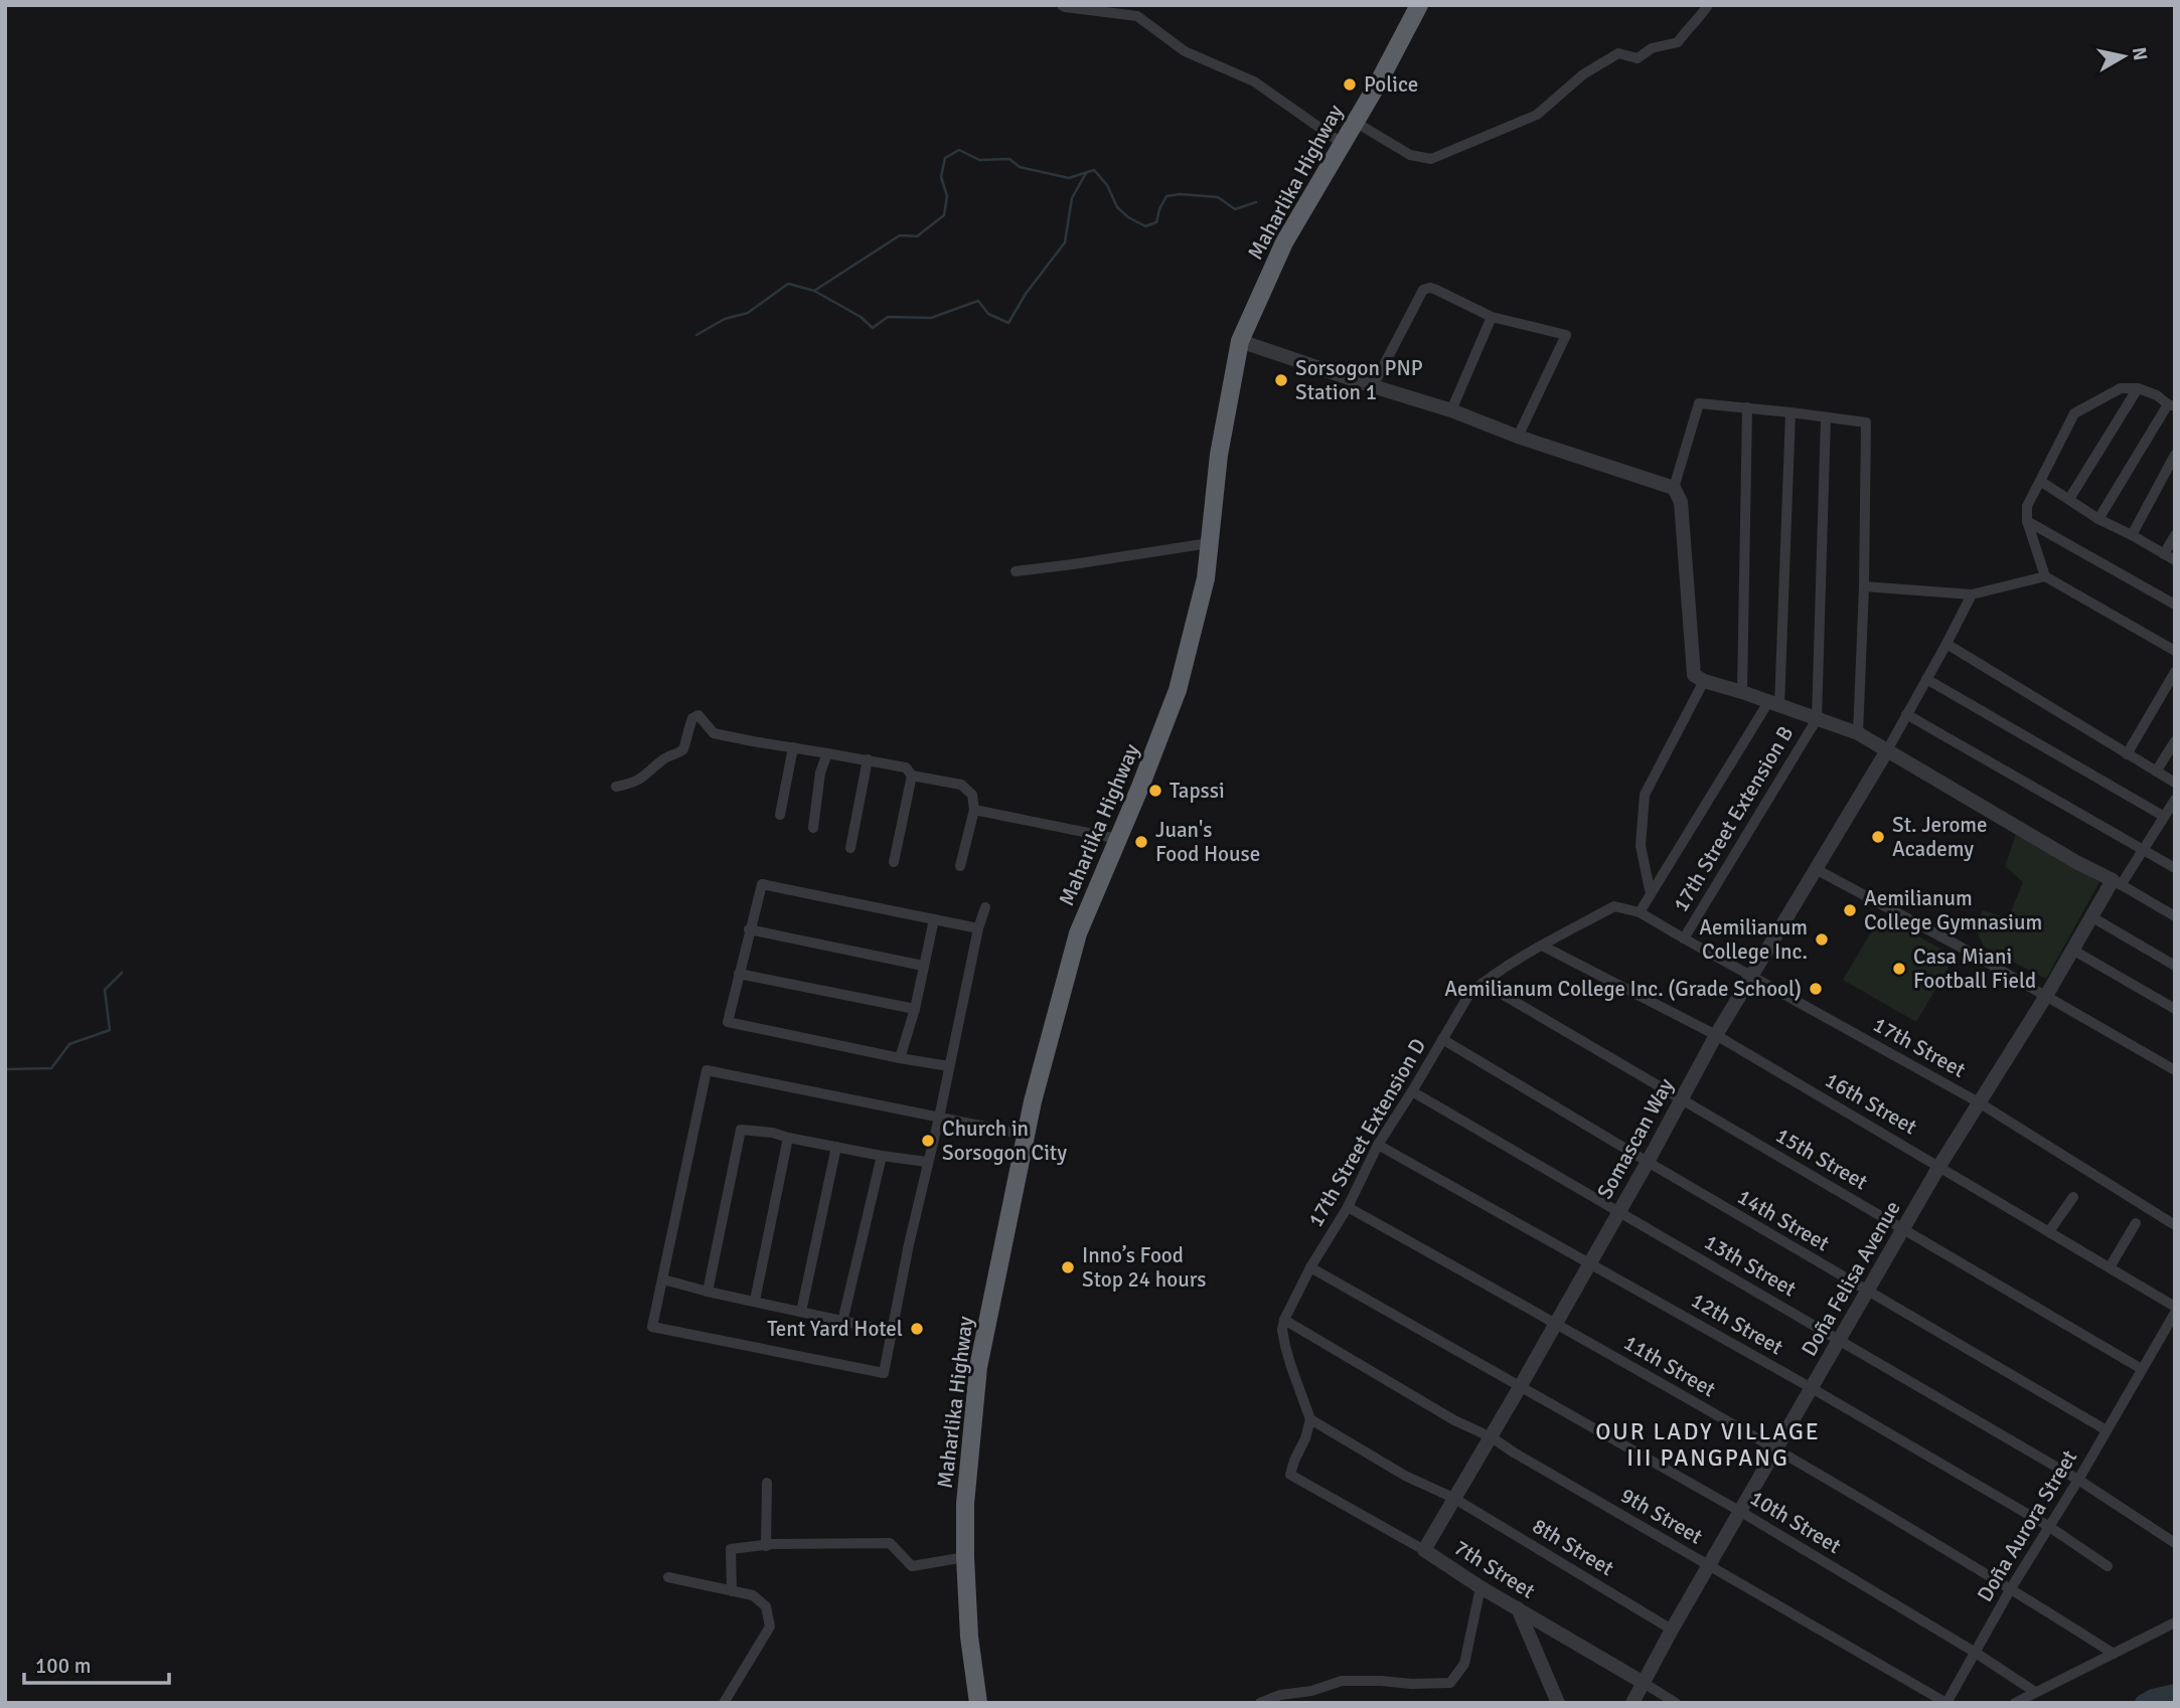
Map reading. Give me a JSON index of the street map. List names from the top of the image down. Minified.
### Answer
{"streets":{"highway":["Maharlika Highway"],"street":["17th Street Extension B","17th Street","16th Street","17th Street Extension D","Somascan Way","15th Street","14th Street","13th Street","Doña Felisa Avenue","12th Street","11th Street","9th Street","10th Street","Doña Aurora Street","8th Street","7th Street"]},"crossings":[["17th Street Extension B","17th Street"],["17th Street","17th Street Extension D"],["17th Street","Somascan Way"],["17th Street","Doña Felisa Avenue"],["16th Street","17th Street Extension D"],["16th Street","Somascan Way"],["16th Street","Doña Felisa Avenue"],["17th Street Extension D","15th Street"],["17th Street Extension D","14th Street"],["17th Street Extension D","13th Street"],["17th Street Extension D","12th Street"],["17th Street Extension D","11th Street"],["17th Street Extension D","9th Street"],["17th Street Extension D","10th Street"],["Somascan Way","15th Street"],["Somascan Way","14th Street"],["Somascan Way","13th Street"],["Somascan Way","12th Street"],["Somascan Way","11th Street"],["Somascan Way","9th Street"],["Somascan Way","10th Street"],["Somascan Way","8th Street"],["Somascan Way","7th Street"],["15th Street","Doña Felisa Avenue"],["15th Street","Doña Aurora Street"],["14th Street","Doña Felisa Avenue"],["14th Street","Doña Aurora Street"],["13th Street","Doña Felisa Avenue"],["13th Street","Doña Aurora Street"],["Doña Felisa Avenue","12th Street"],["Doña Felisa Avenue","11th Street"],["Doña Felisa Avenue","9th Street"],["Doña Felisa Avenue","10th Street"],["Doña Felisa Avenue","8th Street"],["Doña Felisa Avenue","7th Street"],["12th Street","Doña Aurora Street"],["11th Street","Doña Aurora Street"],["9th Street","Doña Aurora Street"],["10th Street","Doña Aurora Street"],["8th Street","7th Street"]],"districts":["OUR LADY VILLAGE III PANGPANG"],"places":["Police","Sorsogon PNP Station 1","Tapssi","St. Jerome Academy","Juan's Food House","Aemilianum College Gymnasium","Aemilianum College Inc.","Casa Miani Football Field","Aemilianum College Inc. (Grade School)","Church in Sorsogon City","Inno’s Food Stop 24 hours","Tent Yard Hotel"],"scale_bar":"100 m","north":"right"}
